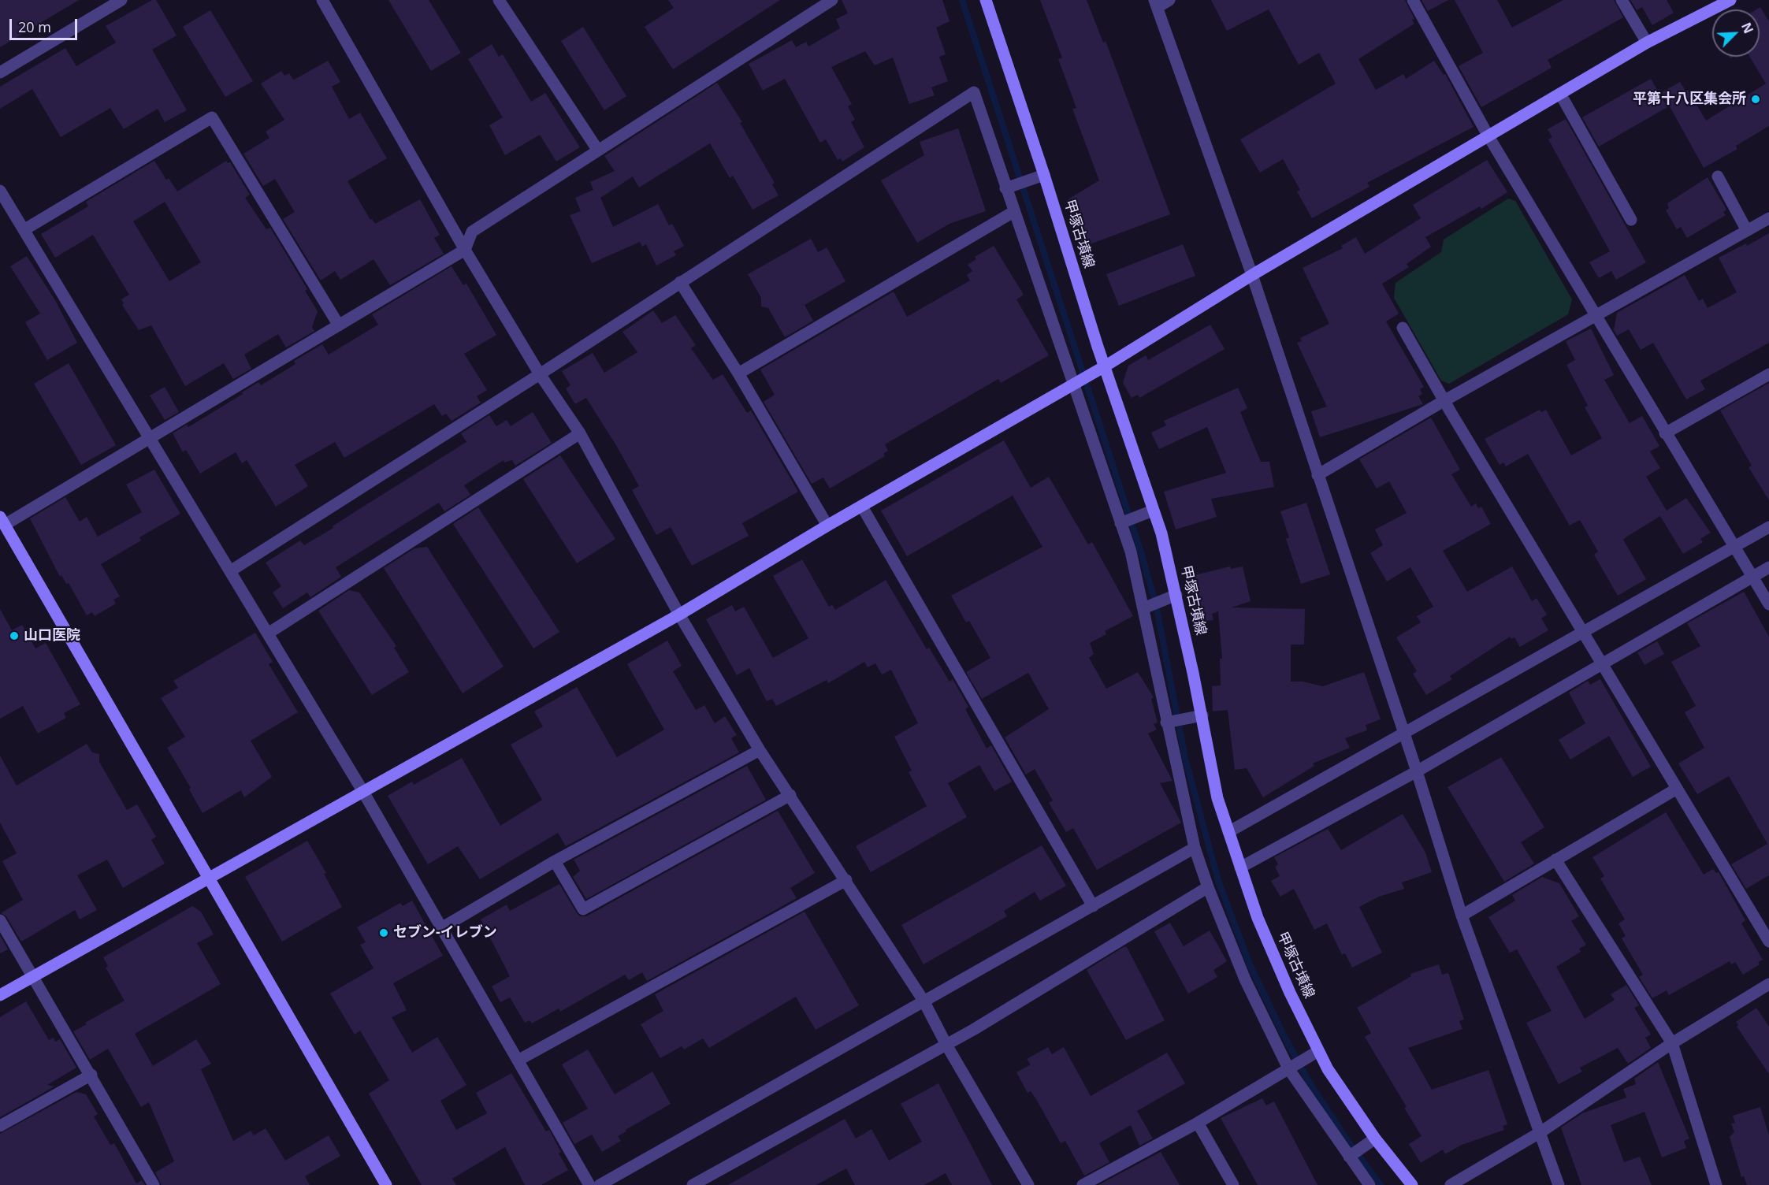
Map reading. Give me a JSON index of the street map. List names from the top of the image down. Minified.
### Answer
{"streets":{"street":["甲塚古墳線"]},"places":["平第十八区集会所","山口医院","セブン-イレブン"],"scale_bar":"20 m","north":"top right"}
